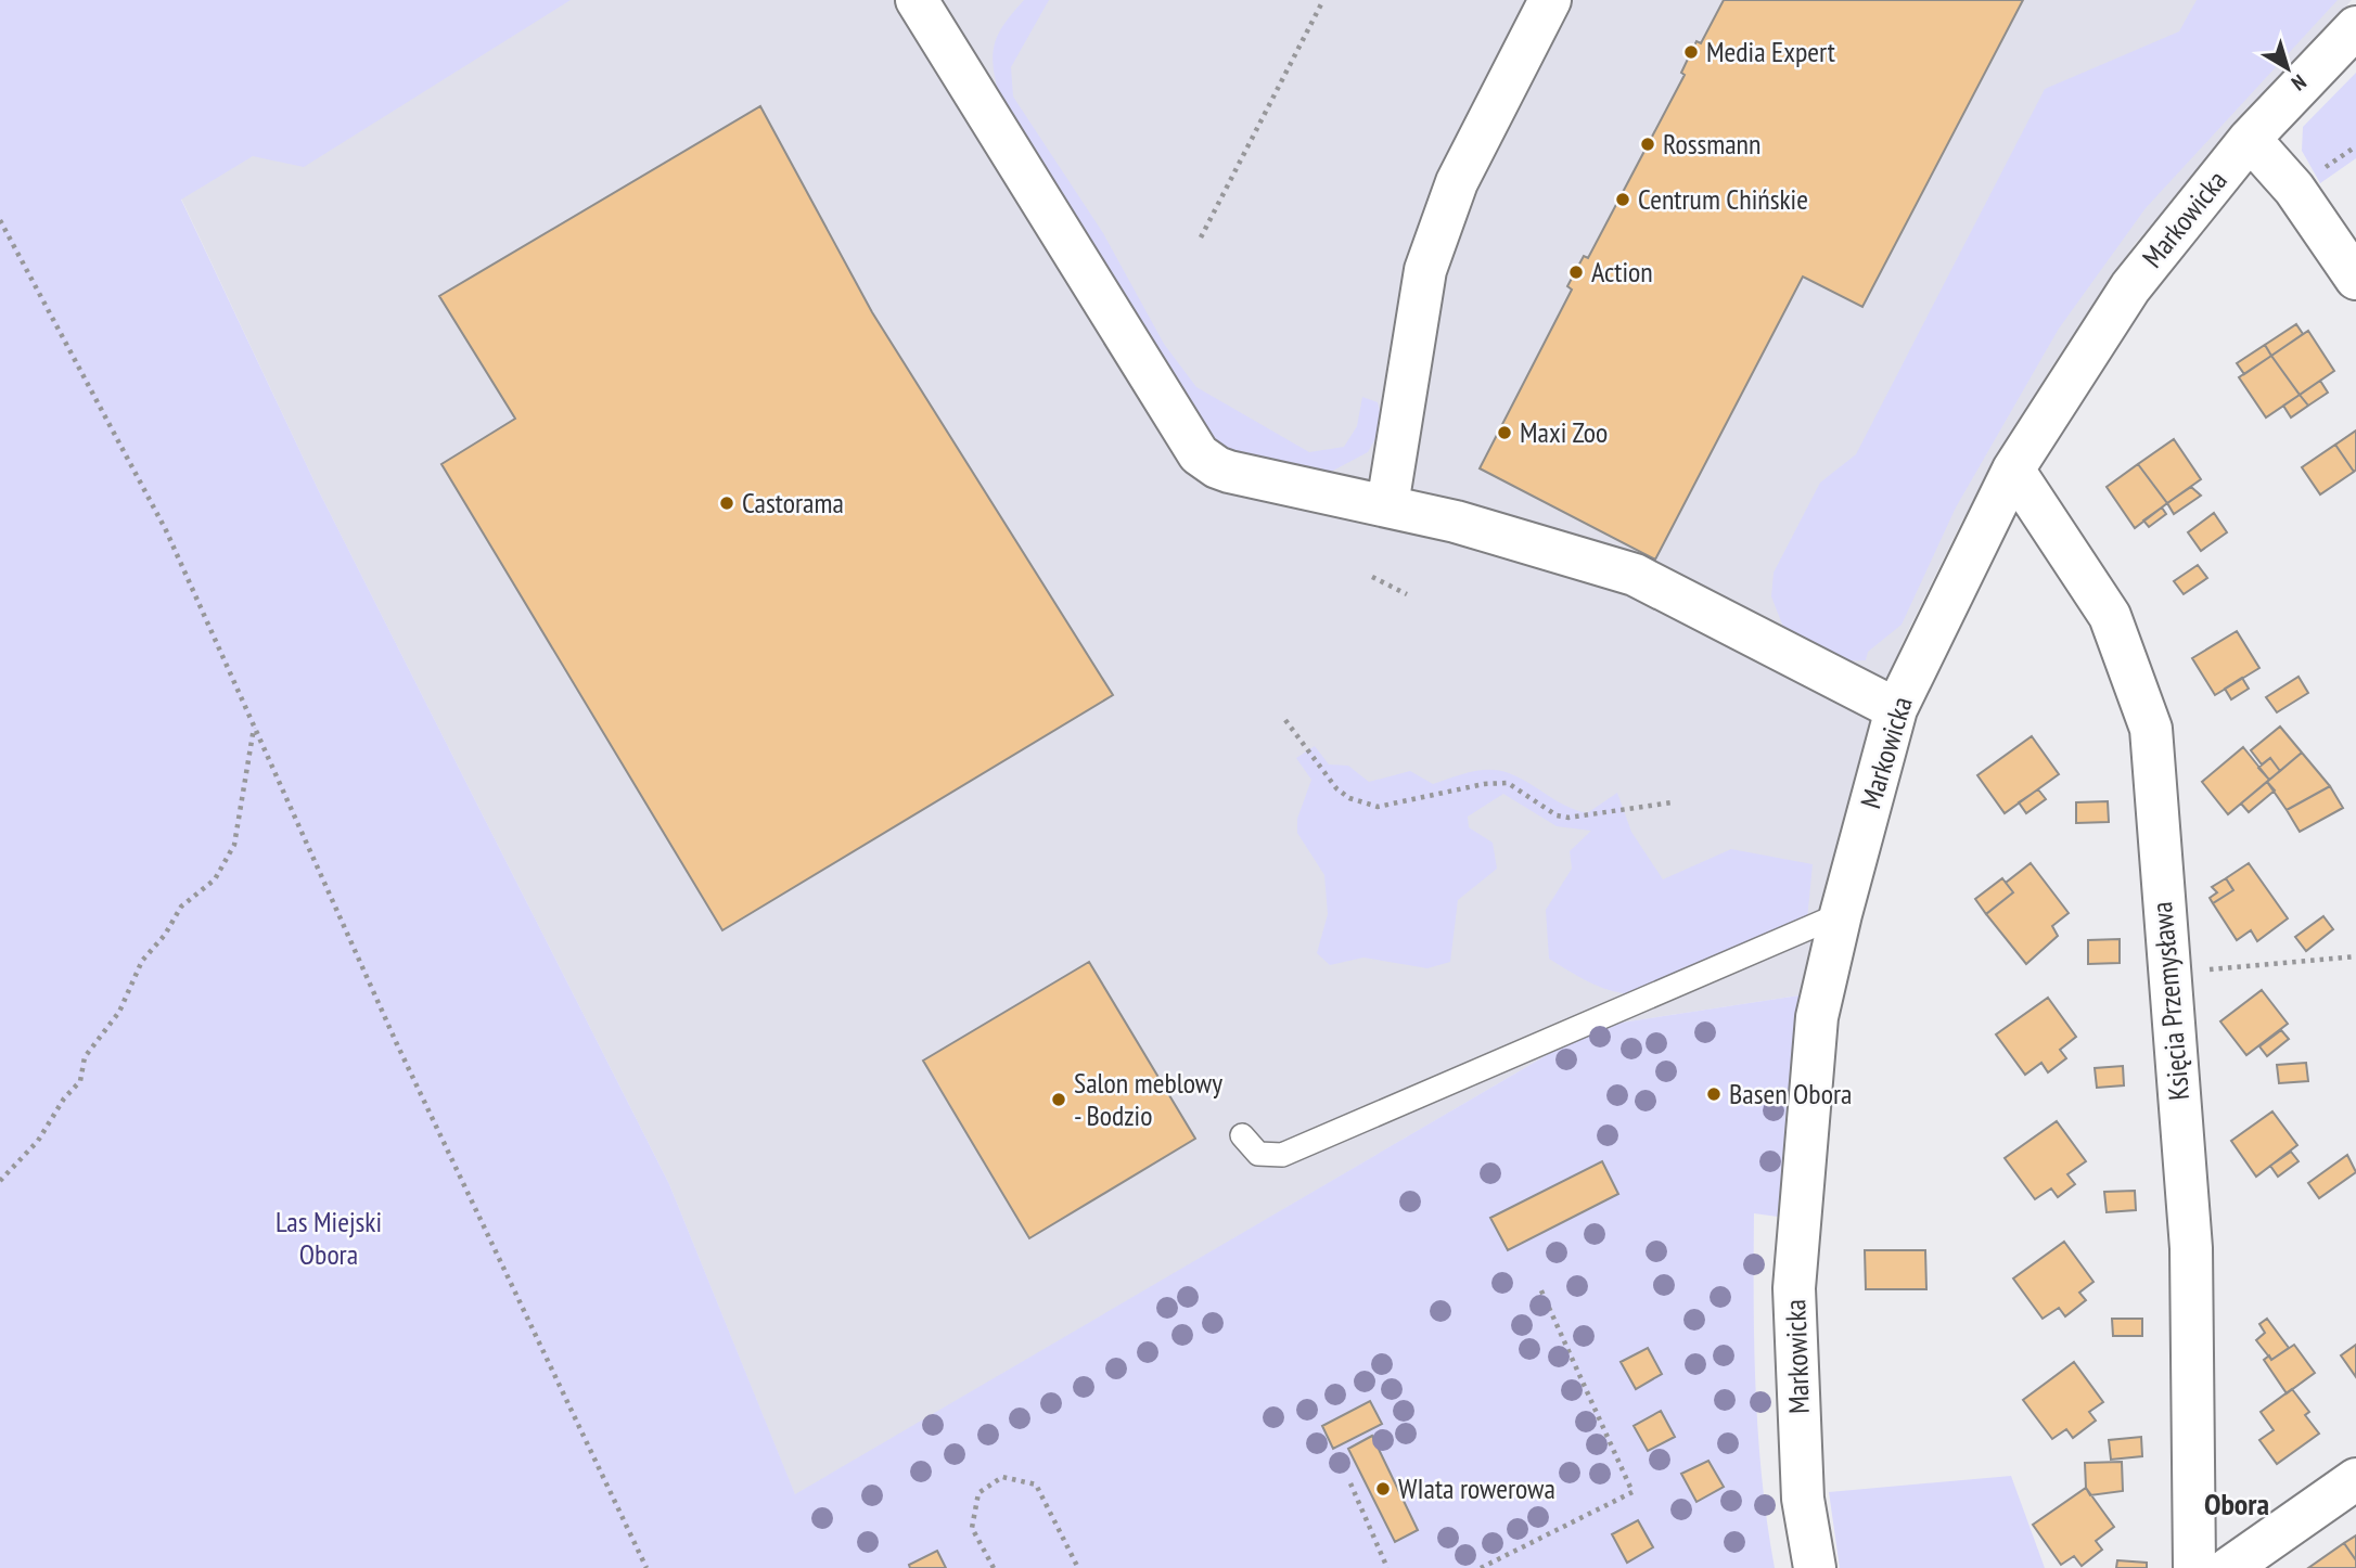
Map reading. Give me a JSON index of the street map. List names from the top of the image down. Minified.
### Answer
{"streets":{"street":["Markowicka","Księcia Przemysława"]},"crossings":[["Markowicka","Księcia Przemysława"]],"districts":["Obora"],"parks":["Las Miejski Obora"],"places":["Media Expert","Rossmann","Centrum Chińskie","Action","Maxi Zoo","Castorama","Basen Obora","Salon meblowy - Bodzio","WIata rowerowa"],"north":"bottom right"}
